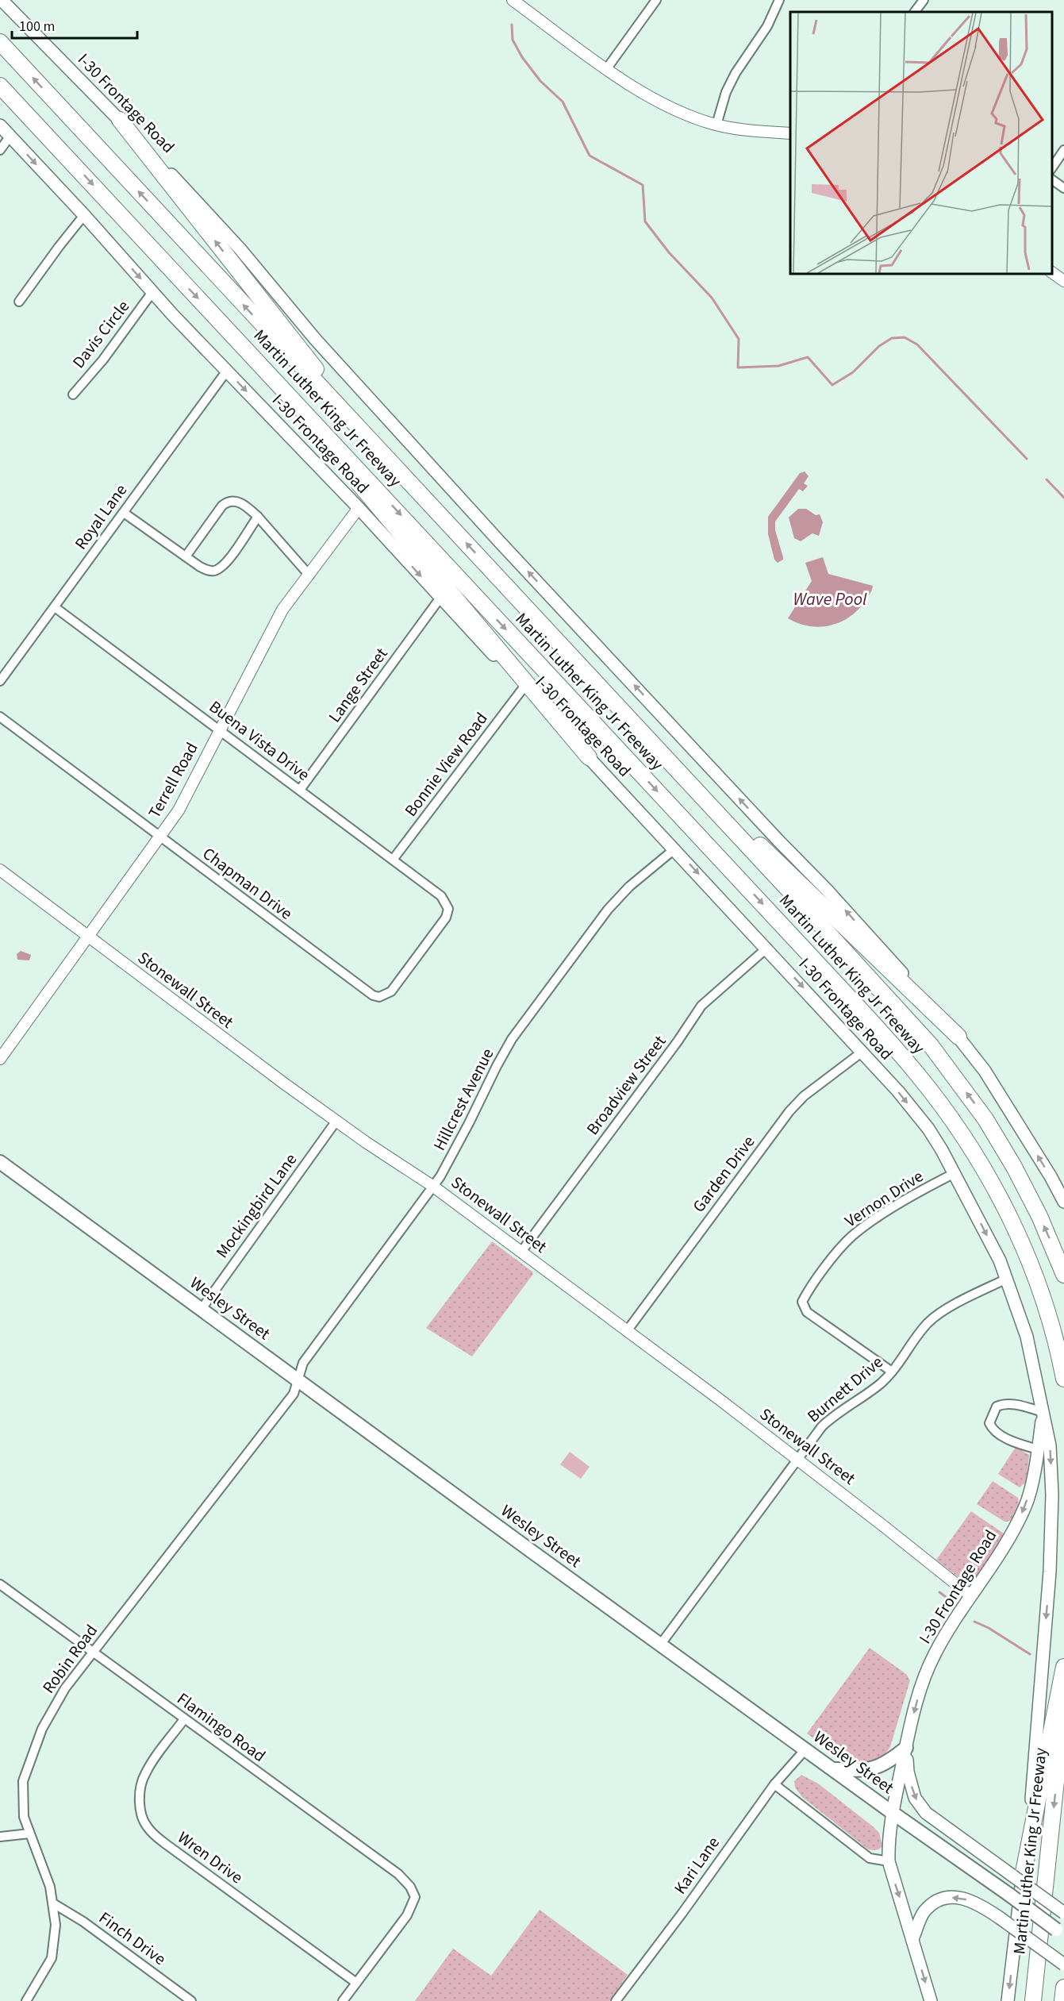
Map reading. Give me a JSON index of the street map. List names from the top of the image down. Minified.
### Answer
{"streets":{"highway":["Martin Luther King Jr Freeway"],"main road":["I-30 Frontage Road","Wesley Street"],"street":["Davis Circle","Royal Lane","Lange Street","Buena Vista Drive","Bonnie View Road","Terrell Road","Chapman Drive","Stonewall Street","Broadview Street","Hillcrest Avenue","Garden Drive","Vernon Drive","Mockingbird Lane","Burnett Drive","Robin Road","Flamingo Road","Wren Drive","Kari Lane","Finch Drive"]},"crossings":[["I-30 Frontage Road","Davis Circle"],["I-30 Frontage Road","Royal Lane"],["I-30 Frontage Road","Lange Street"],["I-30 Frontage Road","Bonnie View Road"],["I-30 Frontage Road","Terrell Road"],["I-30 Frontage Road","Stonewall Street"],["I-30 Frontage Road","Broadview Street"],["I-30 Frontage Road","Hillcrest Avenue"],["I-30 Frontage Road","Garden Drive"],["I-30 Frontage Road","Vernon Drive"],["I-30 Frontage Road","Wesley Street"],["I-30 Frontage Road","Burnett Drive"],["Royal Lane","Buena Vista Drive"],["Lange Street","Buena Vista Drive"],["Buena Vista Drive","Bonnie View Road"],["Buena Vista Drive","Terrell Road"],["Buena Vista Drive","Chapman Drive"],["Terrell Road","Chapman Drive"],["Terrell Road","Stonewall Street"],["Stonewall Street","Broadview Street"],["Stonewall Street","Hillcrest Avenue"],["Stonewall Street","Garden Drive"],["Stonewall Street","Mockingbird Lane"],["Stonewall Street","Burnett Drive"],["Hillcrest Avenue","Wesley Street"],["Hillcrest Avenue","Robin Road"],["Vernon Drive","Burnett Drive"],["Mockingbird Lane","Wesley Street"],["Wesley Street","Burnett Drive"],["Wesley Street","Robin Road"],["Wesley Street","Kari Lane"],["Robin Road","Flamingo Road"],["Robin Road","Finch Drive"],["Flamingo Road","Wren Drive"]],"water":["Wave Pool"],"scale_bar":"100 m"}
